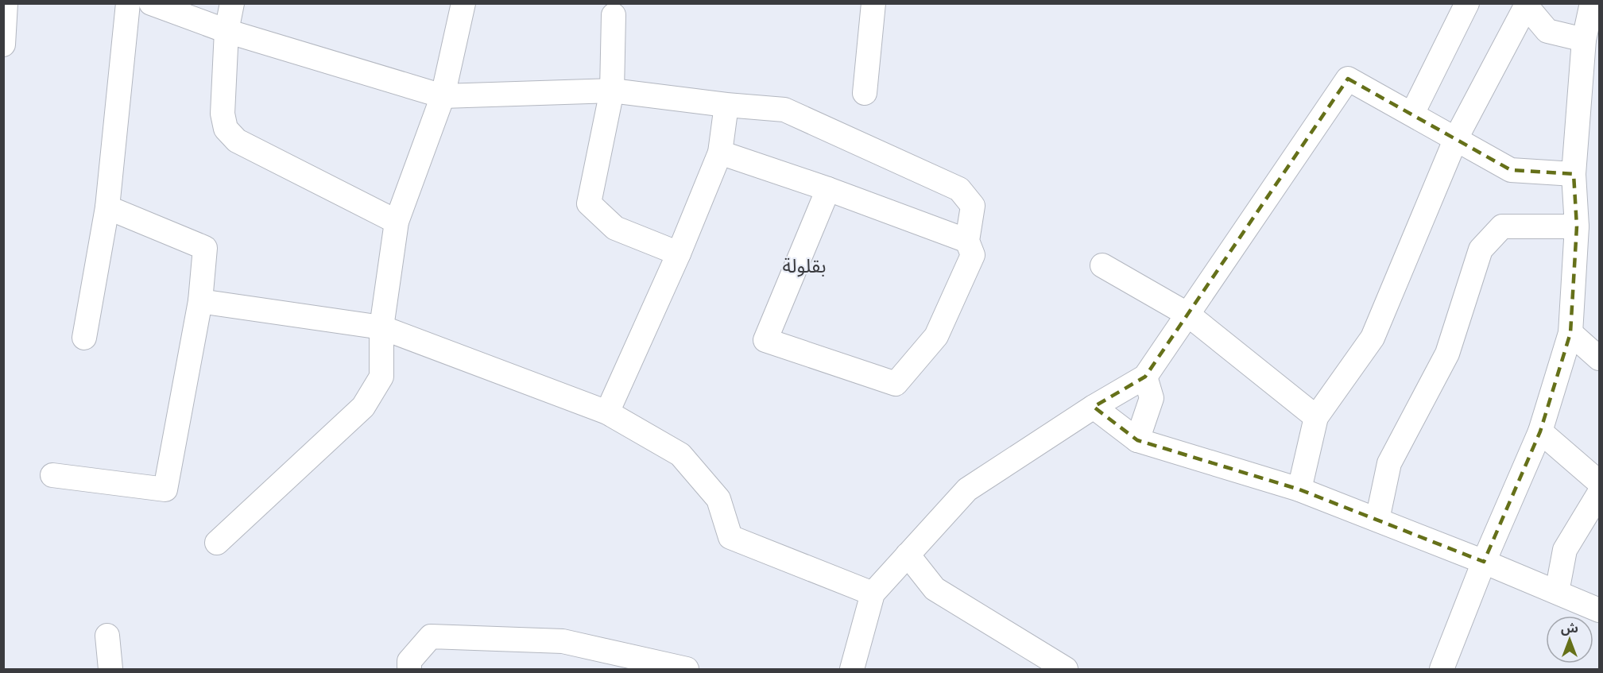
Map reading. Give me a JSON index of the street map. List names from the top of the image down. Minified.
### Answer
{"districts":["بقلولة"],"north":"top"}
